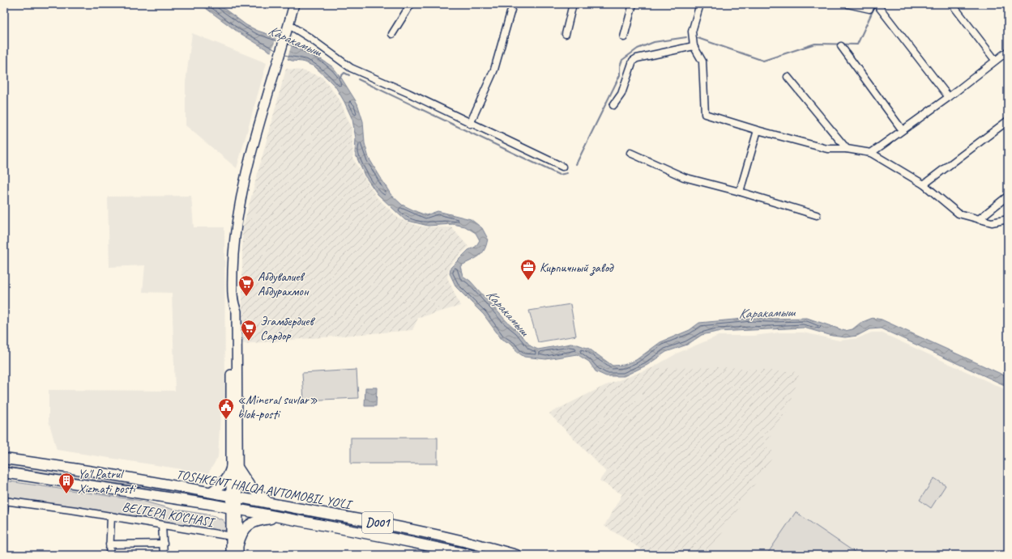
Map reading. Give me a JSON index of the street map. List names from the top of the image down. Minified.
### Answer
{"streets":{"highway":["TOSHKENT HALQA AVTOMOBIL YO'LI","D001"],"street":["BELTEPA KO'CHASI"]},"water":["Каракамыш"],"places":{"office":["Кирпичный завод"],"supermarket":["Абдувалиев Абдурахмон","Эгамбердиев Сардор"],"public building":["«Mineral suvlar» blok-posti"],"building":["Yo'l Patrul Xizmati posti"]}}
